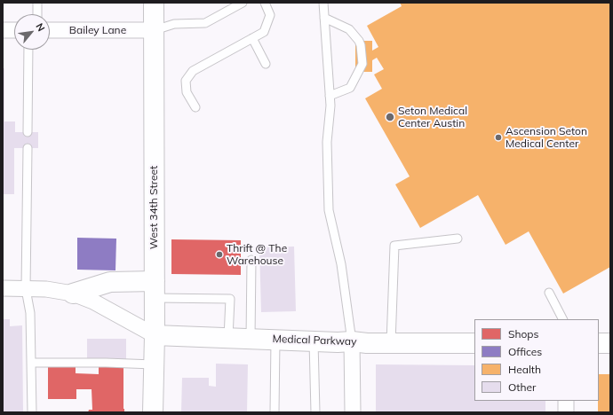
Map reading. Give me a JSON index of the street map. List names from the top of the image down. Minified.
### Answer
{"streets":{"street":["Bailey Lane","West 34th Street","Medical Parkway"]},"crossings":[["Bailey Lane","West 34th Street"],["West 34th Street","Medical Parkway"]],"places":["Seton Medical Center Austin","Ascension Seton Medical Center","Thrift @ The Warehouse"],"legend":["Shops","Offices","Health","Other"],"north":"top right"}
